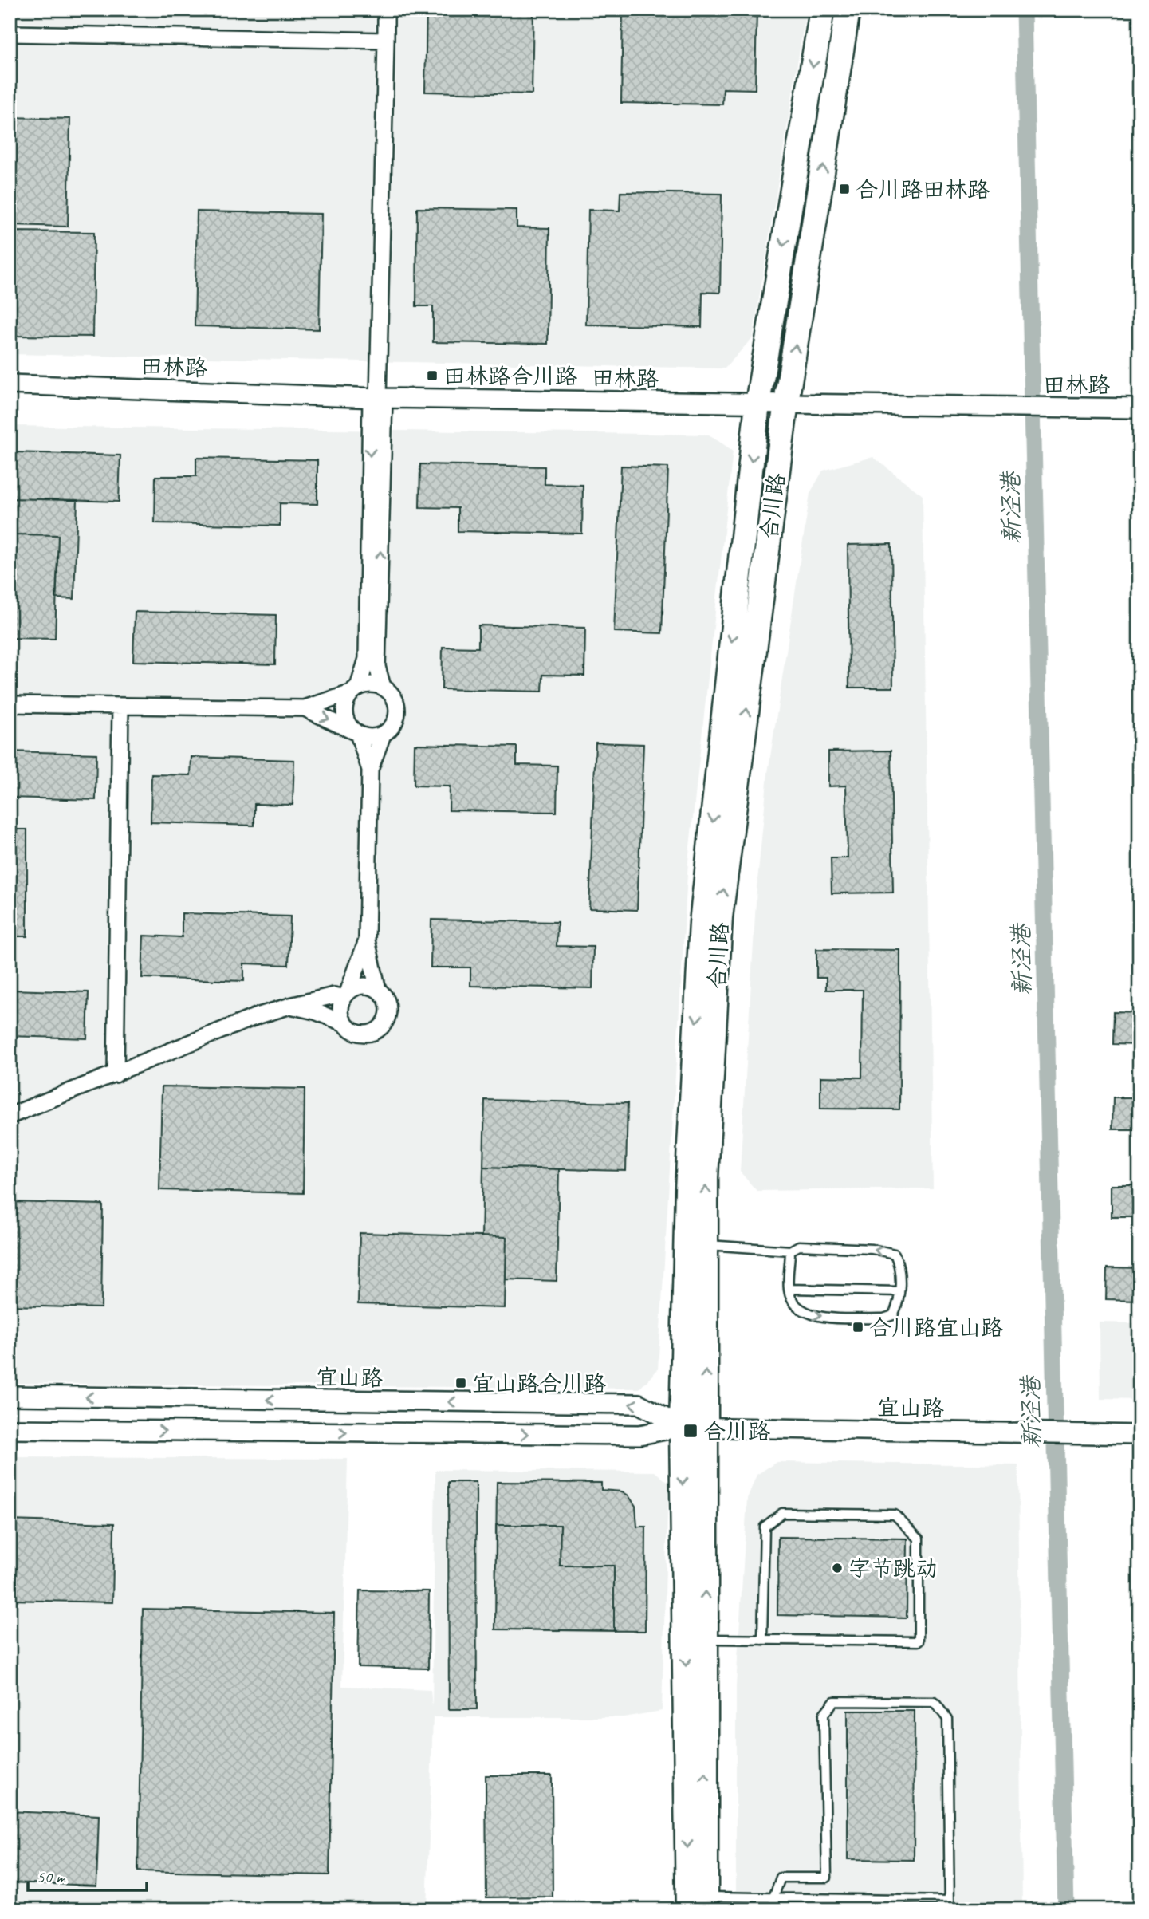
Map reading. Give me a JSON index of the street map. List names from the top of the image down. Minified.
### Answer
{"streets":{"main road":["合川路"],"street":["田林路","宜山路"]},"crossings":[["田林路","合川路"],["合川路","宜山路"]],"water":["新泾港"],"places":{"transit":["合川路田林路","田林路合川路","合川路宜山路","宜山路合川路","合川路"],"other":["字节跳动"]},"scale_bar":"50 m"}
